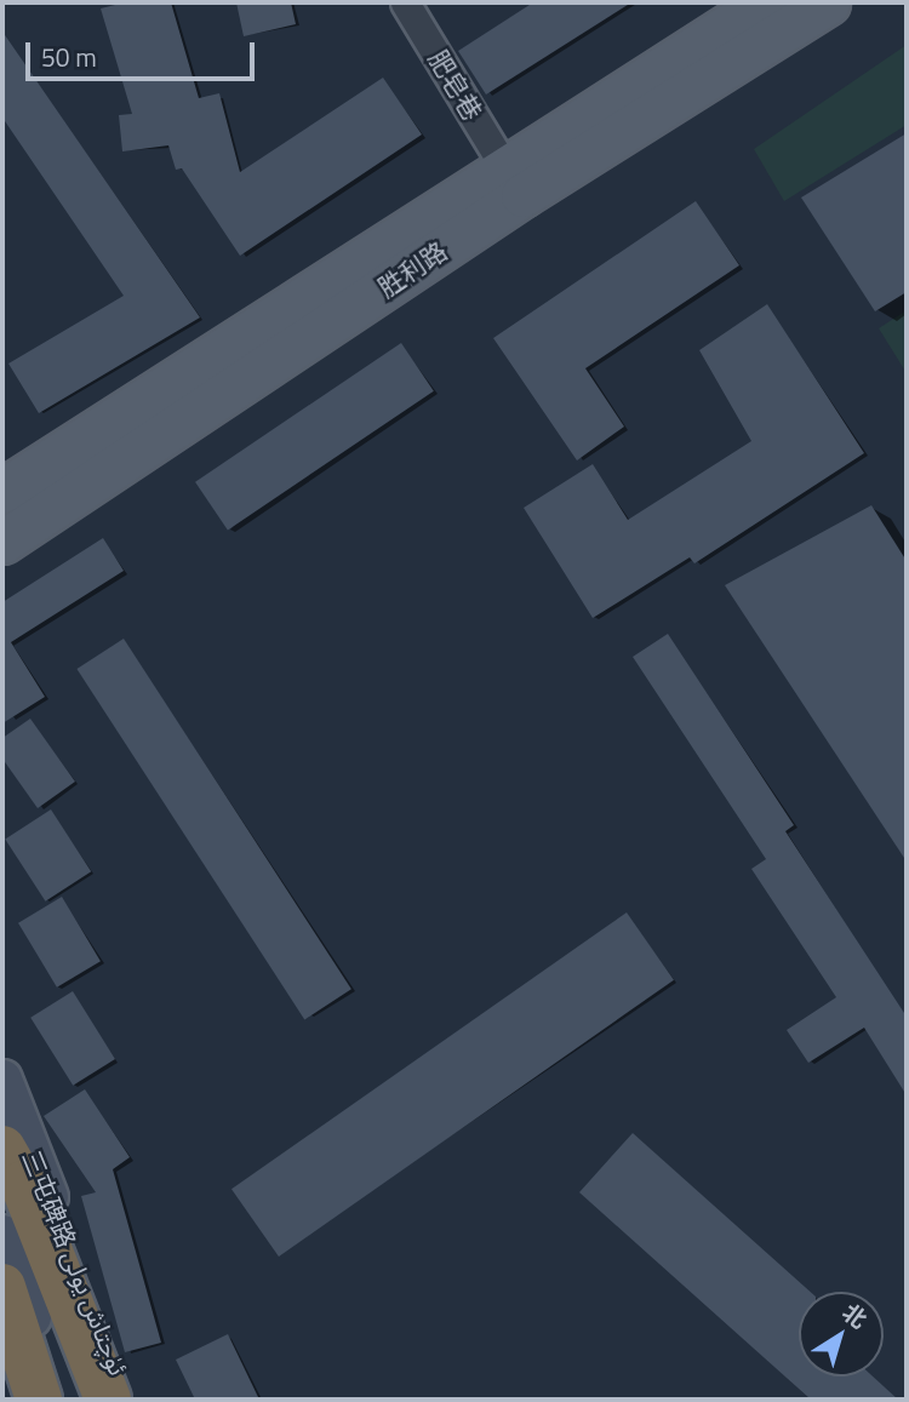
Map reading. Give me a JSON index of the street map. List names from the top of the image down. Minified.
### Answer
{"streets":{"main road":["胜利路","三屯碑路 ئۈچتاش يولى"],"street":["肥皂巷"]},"crossings":[["肥皂巷","胜利路"]],"scale_bar":"50 m","north":"top right"}
